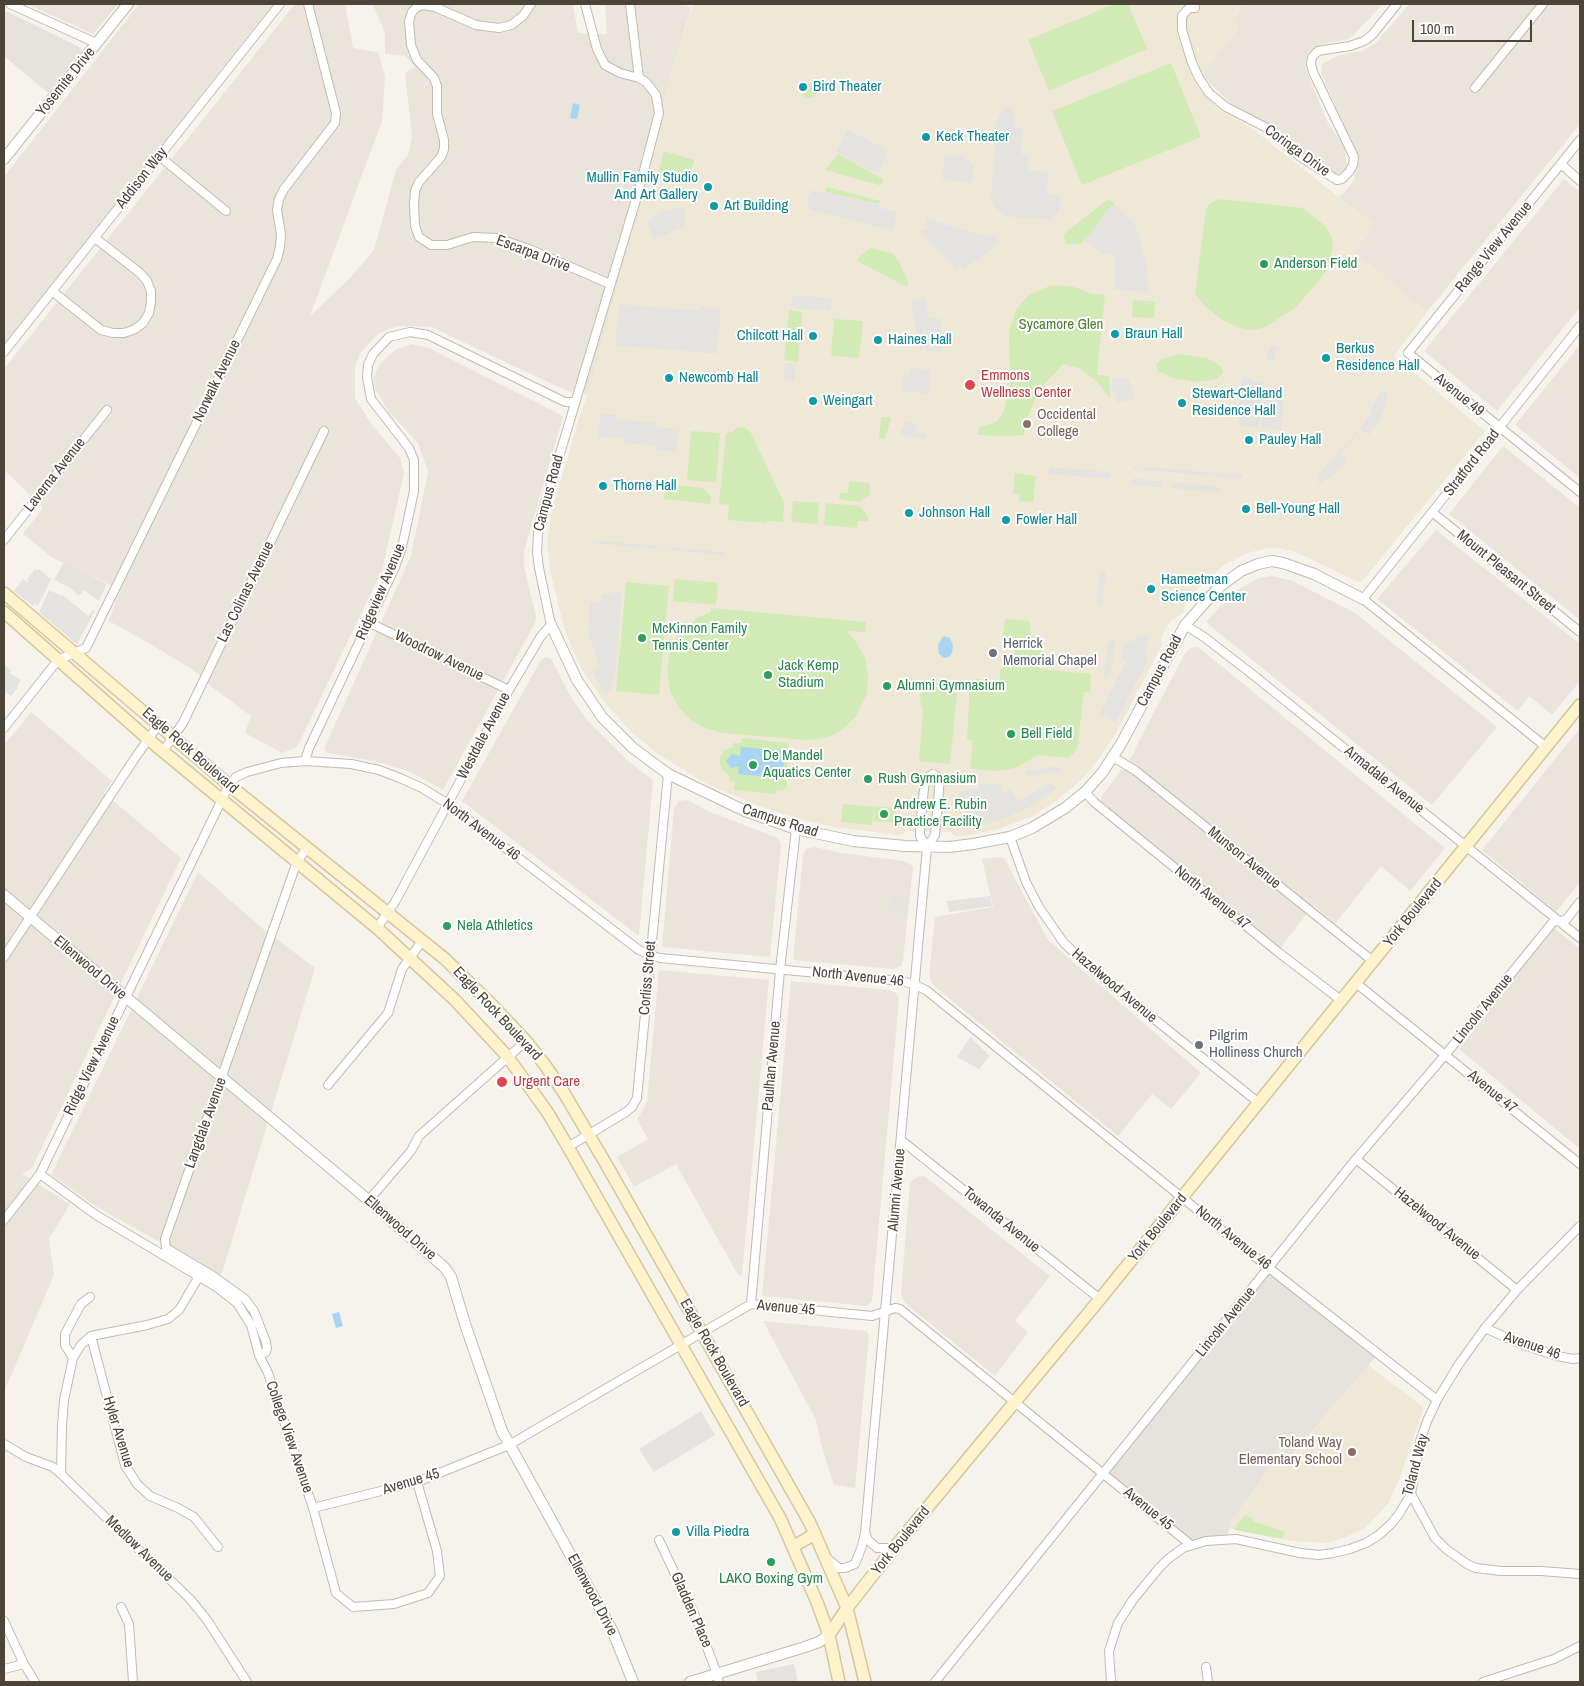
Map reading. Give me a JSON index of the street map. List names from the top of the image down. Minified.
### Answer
{"streets":{"main road":["Eagle Rock Boulevard","York Boulevard"],"street":["Yosemite Drive","Coringa Drive","Addison Way","Range View Avenue","Escarpa Drive","Norwalk Avenue","Avenue 49","Stratford Road","Laverna Avenue","Campus Road","Mount Pleasant Street","Las Colinas Avenue","Ridgeview Avenue","Woodrow Avenue","Westdale Avenue","Armadale Avenue","North Avenue 46","Munson Avenue","North Avenue 47","Ellenwood Drive","Corliss Street","Hazelwood Avenue","Lincoln Avenue","Ridge View Avenue","Paulhan Avenue","Avenue 47","Langdale Avenue","Alumni Avenue","Towanda Avenue","Avenue 45","Avenue 46","Hyler Avenue","College View Avenue","Toland Way","Medlow Avenue","Gladden Place"]},"crossings":[["Range View Avenue","Avenue 49"],["Escarpa Drive","Campus Road"],["Norwalk Avenue","Eagle Rock Boulevard"],["Avenue 49","Stratford Road"],["Stratford Road","Campus Road"],["Stratford Road","Mount Pleasant Street"],["Campus Road","Ridgeview Avenue"],["Campus Road","Westdale Avenue"],["Campus Road","Armadale Avenue"],["Campus Road","Munson Avenue"],["Campus Road","North Avenue 47"],["Campus Road","York Boulevard"],["Campus Road","Corliss Street"],["Campus Road","Hazelwood Avenue"],["Campus Road","Paulhan Avenue"],["Campus Road","Alumni Avenue"],["Las Colinas Avenue","Eagle Rock Boulevard"],["Ridgeview Avenue","Woodrow Avenue"],["Ridgeview Avenue","North Avenue 46"],["Woodrow Avenue","Westdale Avenue"],["Westdale Avenue","Eagle Rock Boulevard"],["Westdale Avenue","North Avenue 46"],["Eagle Rock Boulevard","North Avenue 46"],["Eagle Rock Boulevard","York Boulevard"],["Eagle Rock Boulevard","Corliss Street"],["Eagle Rock Boulevard","Ridge View Avenue"],["Eagle Rock Boulevard","Langdale Avenue"],["Eagle Rock Boulevard","Alumni Avenue"],["Eagle Rock Boulevard","Avenue 45"],["Armadale Avenue","York Boulevard"],["Armadale Avenue","Lincoln Avenue"],["North Avenue 46","York Boulevard"],["North Avenue 46","Corliss Street"],["North Avenue 46","Lincoln Avenue"],["North Avenue 46","Paulhan Avenue"],["North Avenue 46","Alumni Avenue"],["North Avenue 46","Toland Way"],["Munson Avenue","York Boulevard"],["North Avenue 47","York Boulevard"],["York Boulevard","Hazelwood Avenue"],["York Boulevard","Avenue 47"],["York Boulevard","Towanda Avenue"],["York Boulevard","Avenue 45"],["York Boulevard","Gladden Place"],["Ellenwood Drive","Ridge View Avenue"],["Ellenwood Drive","Langdale Avenue"],["Ellenwood Drive","Avenue 45"],["Hazelwood Avenue","Lincoln Avenue"],["Hazelwood Avenue","Toland Way"],["Lincoln Avenue","Avenue 47"],["Lincoln Avenue","Avenue 45"],["Ridge View Avenue","College View Avenue"],["Paulhan Avenue","Avenue 45"],["Langdale Avenue","College View Avenue"],["Alumni Avenue","Towanda Avenue"],["Alumni Avenue","Avenue 45"],["Avenue 45","College View Avenue"],["Avenue 45","Toland Way"],["Avenue 46","Toland Way"]],"parks":["Sycamore Glen"],"places":["Bird Theater","Keck Theater","Mullin Family Studio And Art Gallery","Art Building","Anderson Field","Braun Hall","Chilcott Hall","Haines Hall","Berkus Residence Hall","Newcomb Hall","Emmons Wellness Center","Weingart","Stewart-Clelland Residence Hall","Occidental College","Pauley Hall","Thorne Hall","Bell-Young Hall","Johnson Hall","Fowler Hall","Hameetman Science Center","McKinnon Family Tennis Center","Herrick Memorial Chapel","Jack Kemp Stadium","Alumni Gymnasium","Bell Field","De Mandel Aquatics Center","Rush Gymnasium","Andrew E. Rubin Practice Facility","Nela Athletics","Pilgrim Holliness Church","Urgent Care","Toland Way Elementary School","Villa Piedra","LAKO Boxing Gym"],"scale_bar":"100 m"}
